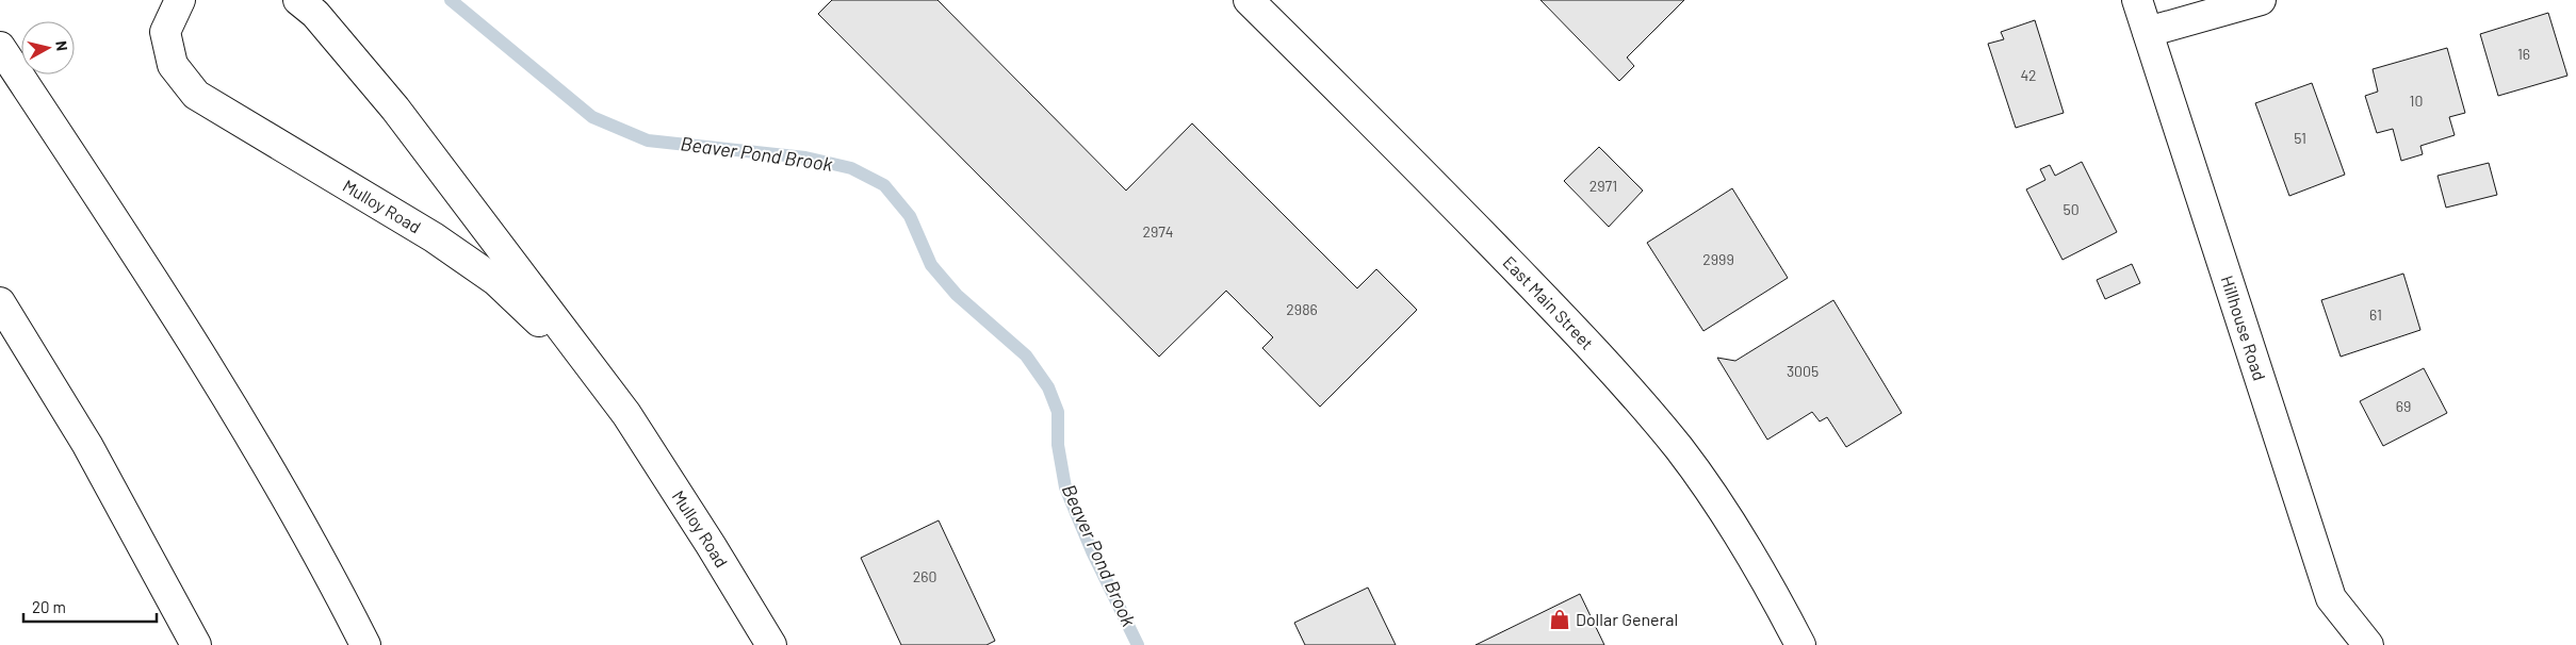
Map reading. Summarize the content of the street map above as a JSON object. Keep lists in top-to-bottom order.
{
  "streets": {
    "main road": ["Mulloy Road", "East Main Street", "Hillhouse Road"]
  },
  "water": ["Beaver Pond Brook"],
  "places": {
    "shop": ["Dollar General"]
  },
  "house_numbers": [
    "16",
    "42",
    "10",
    "51",
    "2971",
    "50",
    "2974",
    "2999",
    "2986",
    "61",
    "3005",
    "69",
    "260"
  ],
  "scale_bar": "20 m",
  "north": "right"
}
